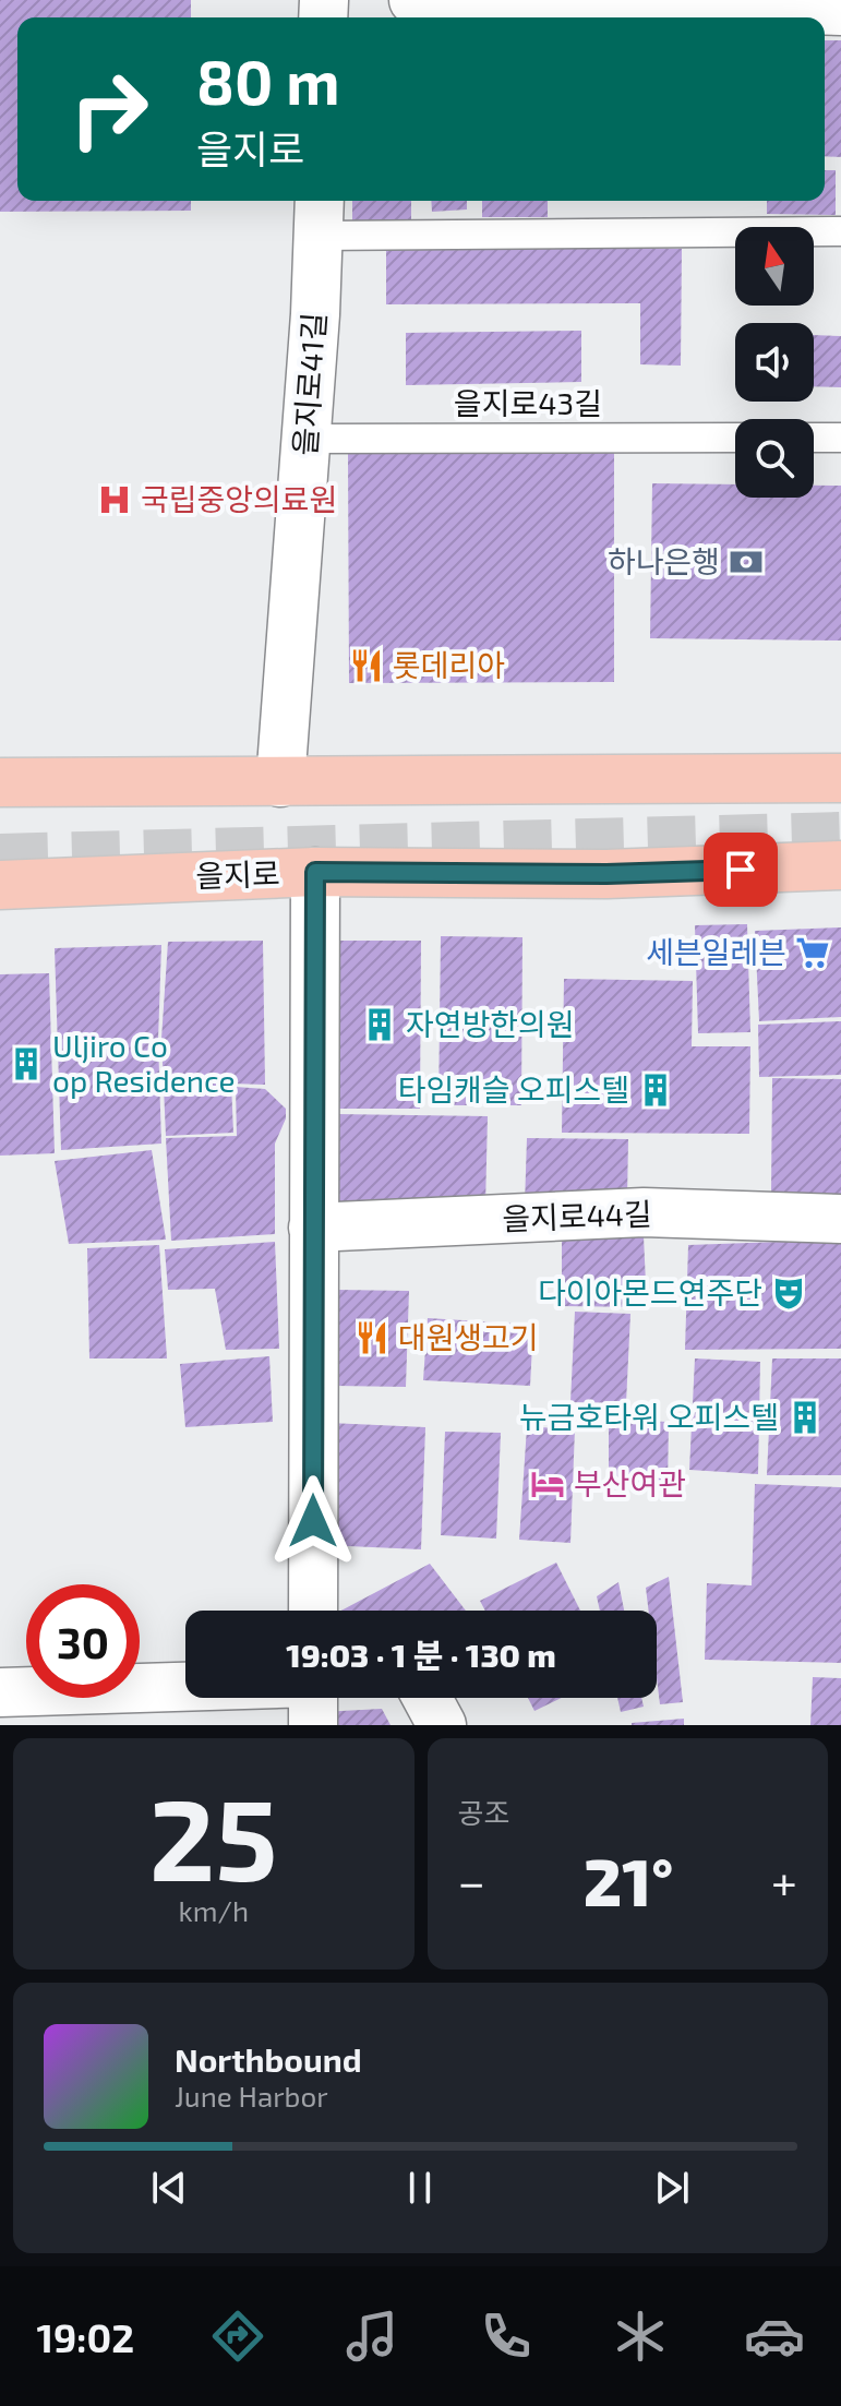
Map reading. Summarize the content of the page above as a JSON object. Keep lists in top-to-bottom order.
{
  "streets": {
    "main road": ["을지로"],
    "street": ["을지로41길", "을지로44길"],
    "lane": ["을지로43길"]
  },
  "crossings": [
    ["을지로41길", "을지로43길"]
  ],
  "places": {
    "hospital": ["국립중앙의료원"],
    "bank": ["하나은행"],
    "restaurant": ["롯데리아", "대원생고기"],
    "supermarket": ["세븐일레븐"],
    "building": [
      "자연방한의원",
      "Uljiro Co op Residence",
      "타임캐슬 오피스텔",
      "뉴금호타워 오피스텔"
    ],
    "theatre": ["다이아몬드연주단"],
    "hotel": ["부산여관"]
  },
  "north": "top",
  "page": {
    "turn": ["80 m", "을지로"],
    "limit": "30",
    "trip": "19:03 · 1 분 · 130 m",
    "tile": [
      ["25", "km/h"],
      "공조"
    ],
    "heat": ["−", "21°", "+"],
    "song": ["Northbound", "June Harbor"],
    "tabs": "19:02"
  }
}
